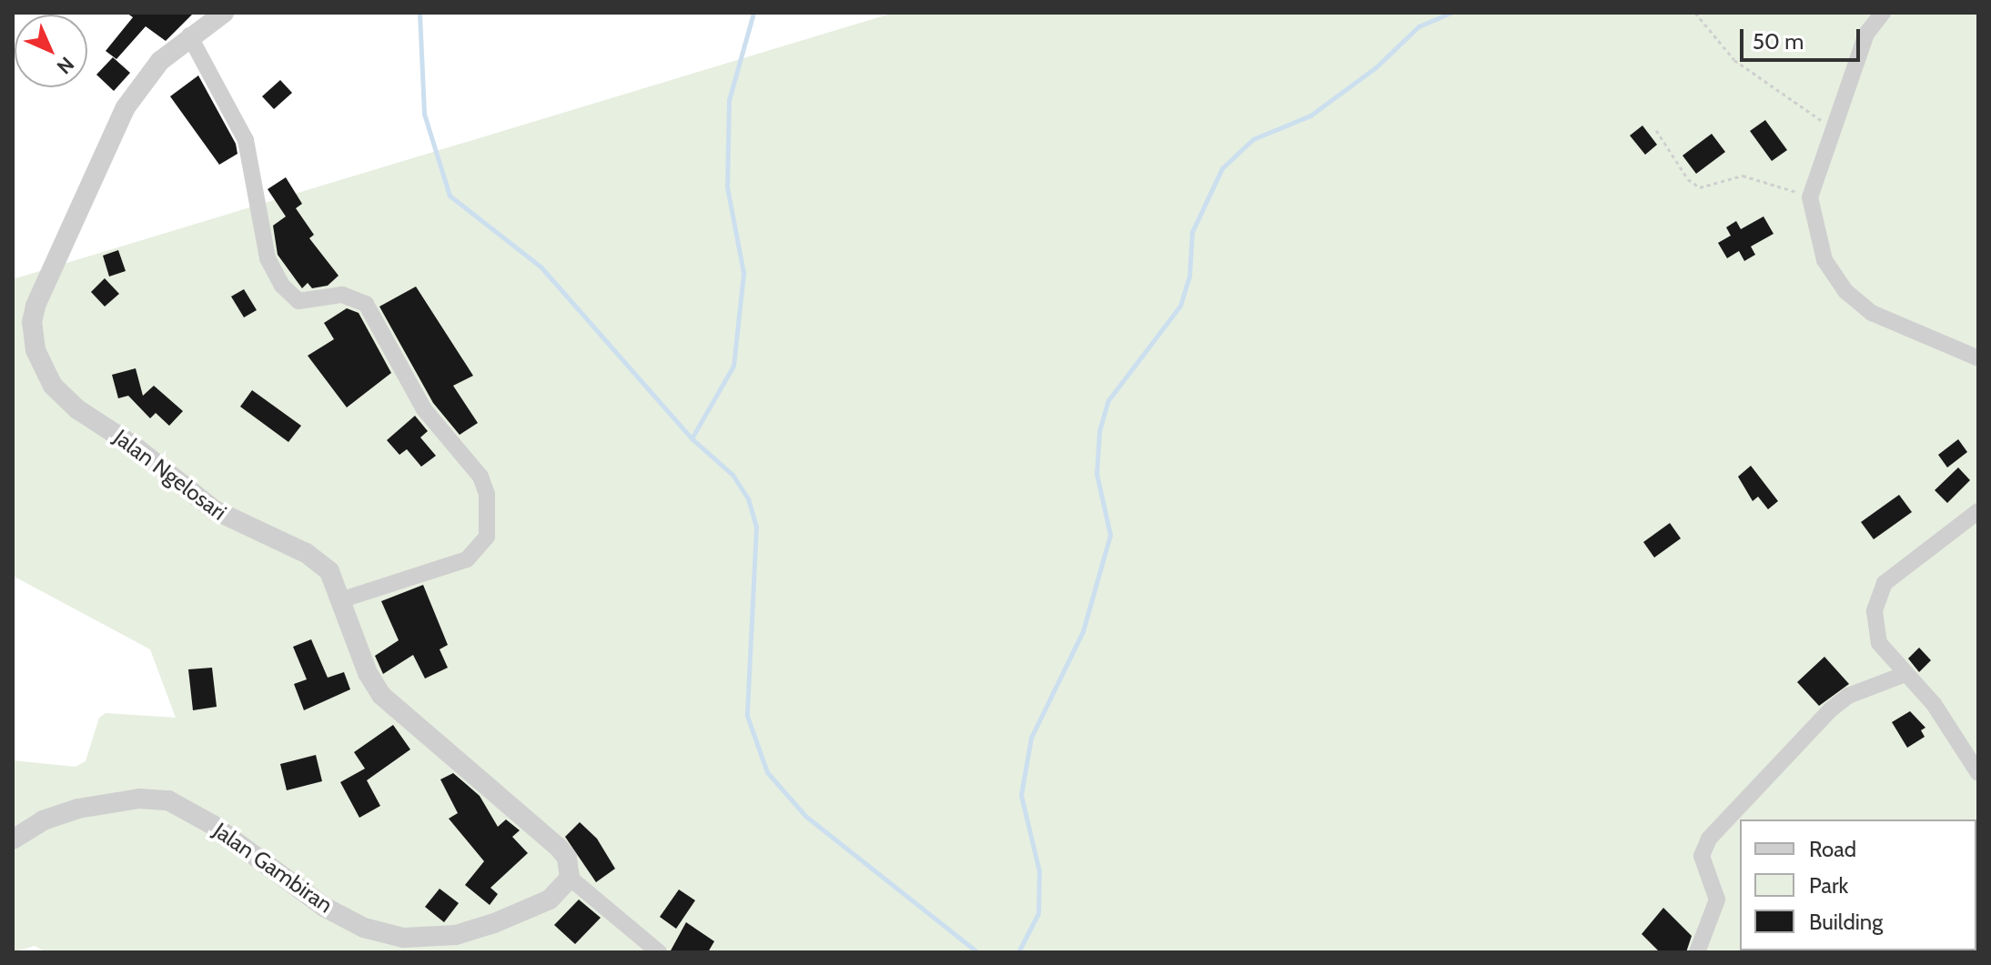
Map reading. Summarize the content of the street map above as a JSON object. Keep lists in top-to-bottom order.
{
  "streets": {
    "street": ["Jalan Ngelosari", "Jalan Gambiran"]
  },
  "crossings": [
    ["Jalan Ngelosari", "Jalan Gambiran"]
  ],
  "legend": ["Road", "Park", "Building"],
  "scale_bar": "50 m",
  "north": "bottom right"
}
